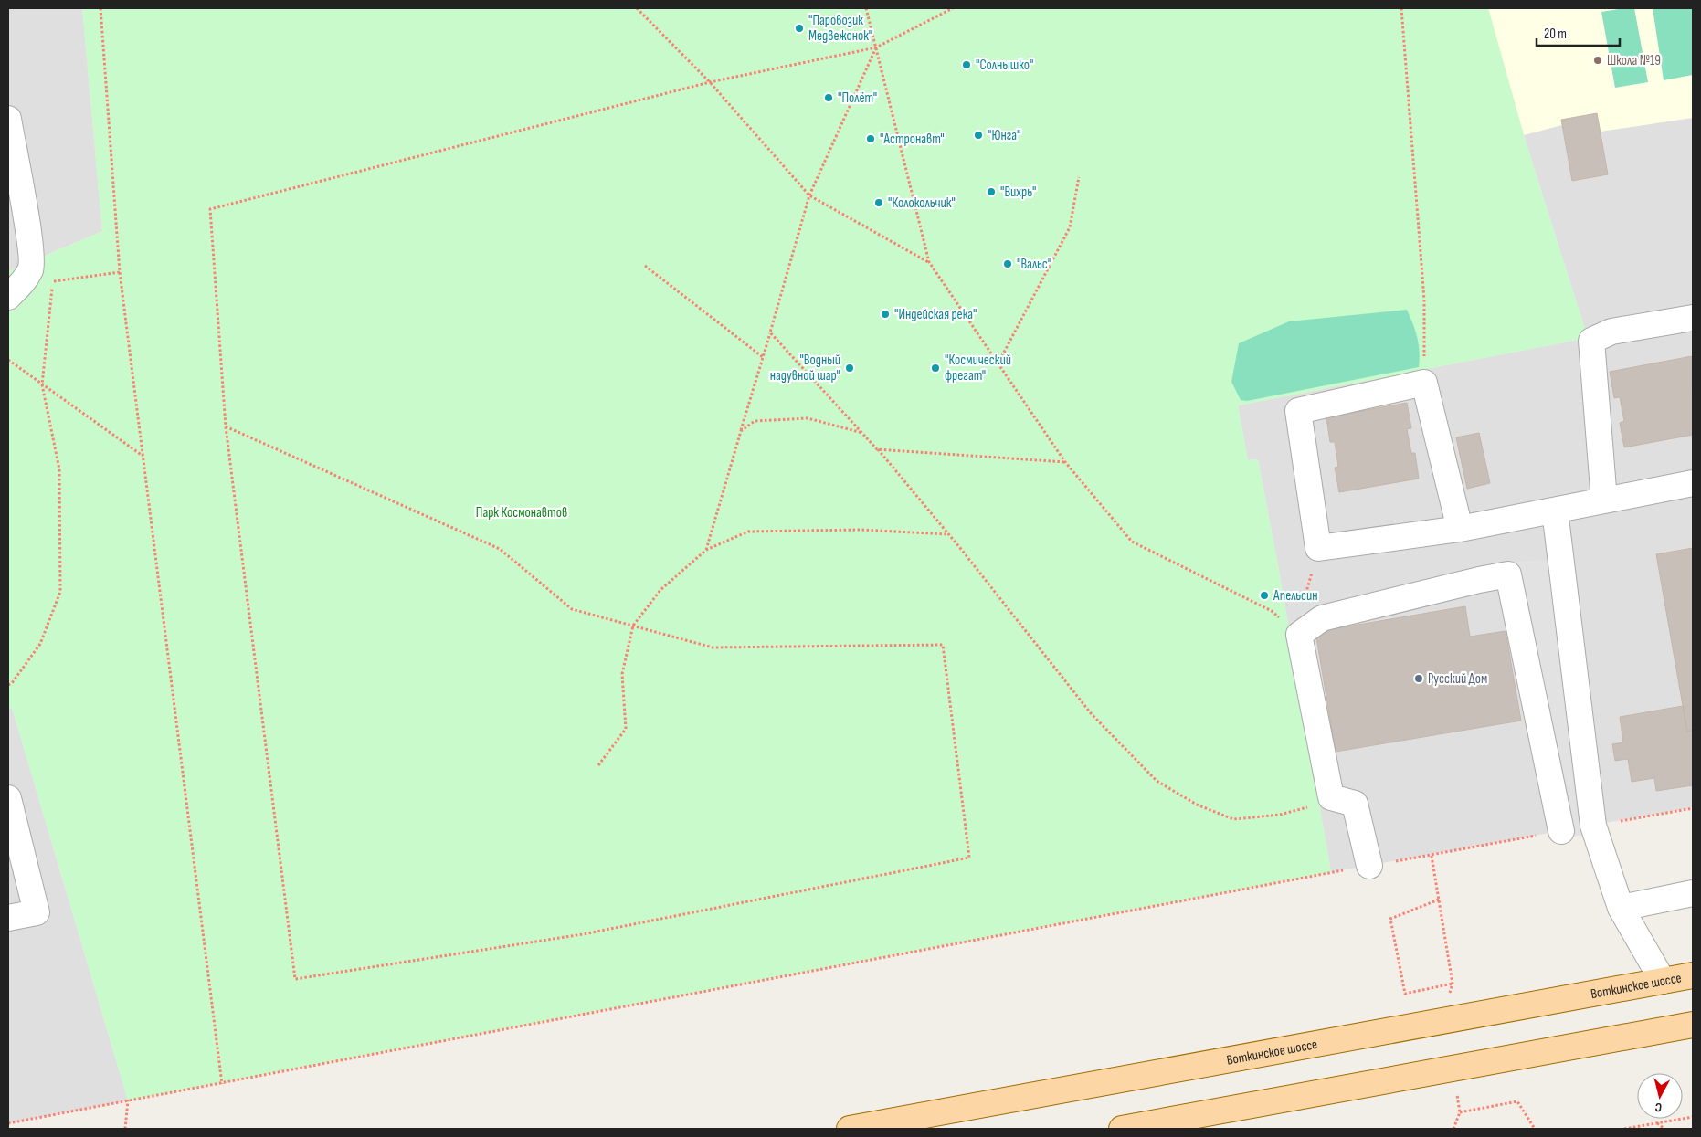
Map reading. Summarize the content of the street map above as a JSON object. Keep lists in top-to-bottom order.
{
  "streets": {
    "main road": ["Воткинское шоссе"]
  },
  "parks": ["Парк Космонавтов"],
  "places": [
    "\"Паровозик Медвежонок\"",
    "Школа №19",
    "\"Солнышко\"",
    "\"Полёт\"",
    "\"Юнга\"",
    "\"Астронавт\"",
    "\"Вихрь\"",
    "\"Колокольчик\"",
    "\"Вальс\"",
    "\"Индейская река\"",
    "\"Водный надувной шар\"",
    "\"Космический фрегат\"",
    "Апельсин",
    "Русский Дом"
  ],
  "scale_bar": "20 m",
  "north": "bottom"
}
